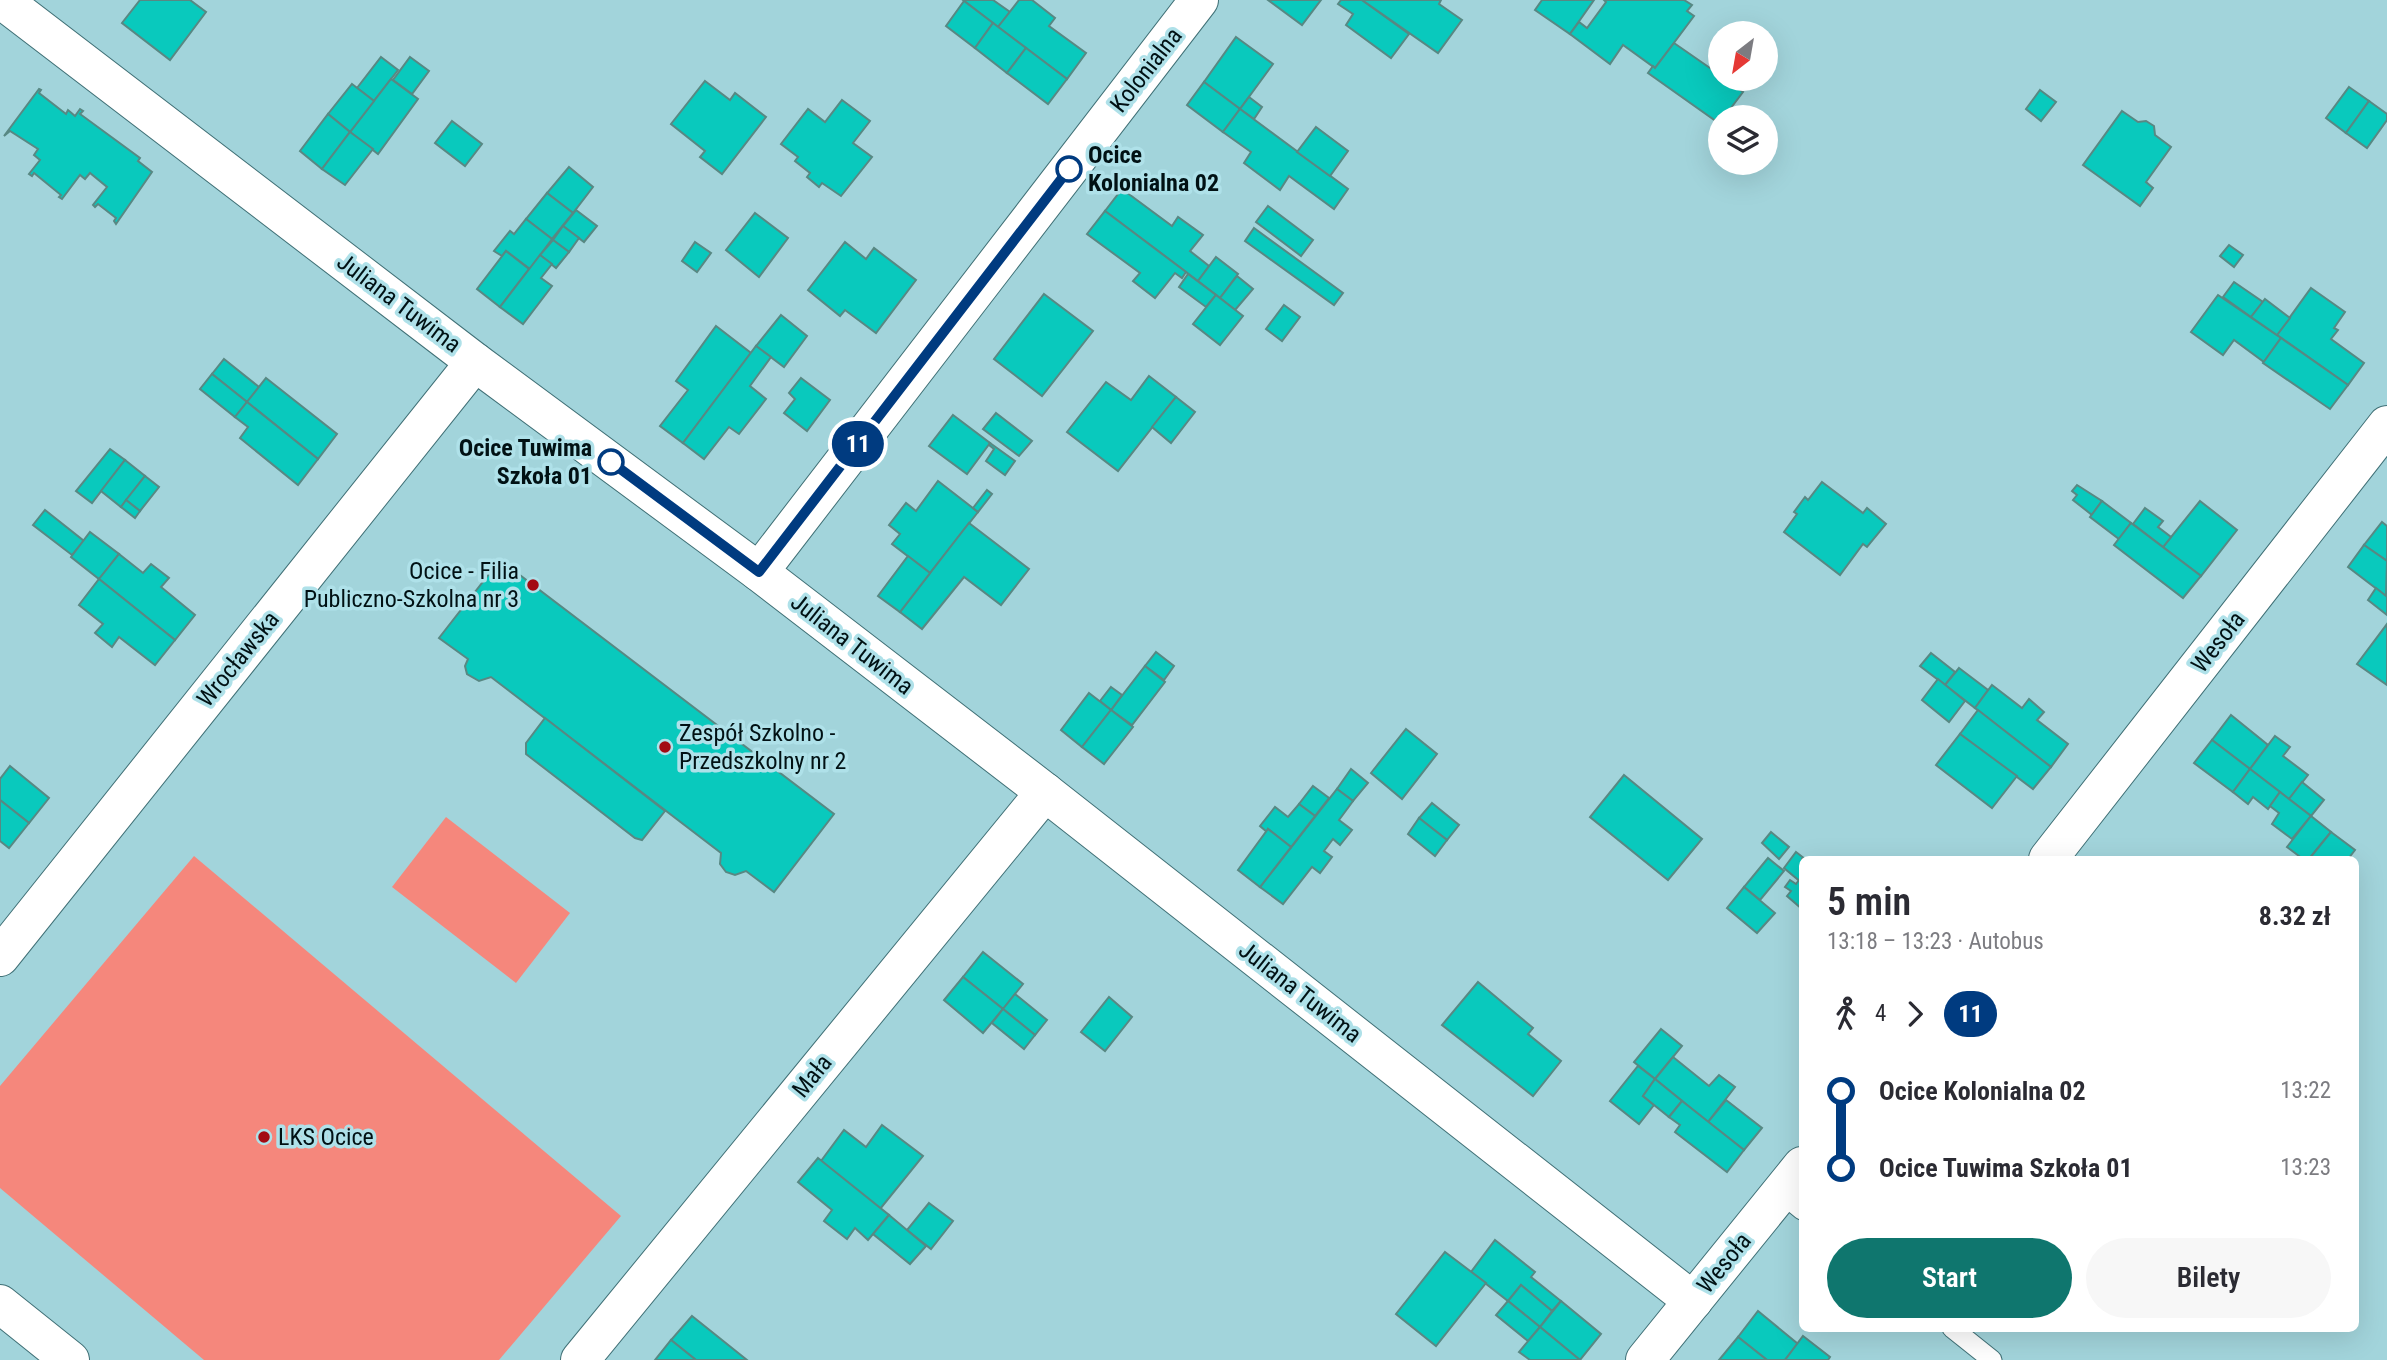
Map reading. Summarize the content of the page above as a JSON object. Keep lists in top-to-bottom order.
{
  "streets": {
    "street": [
      "Kolonialna",
      "Juliana Tuwima",
      "Wesoła",
      "Wrocławska",
      "Mała"
    ]
  },
  "crossings": [
    ["Kolonialna", "Juliana Tuwima"],
    ["Juliana Tuwima", "Wesoła"],
    ["Juliana Tuwima", "Wrocławska"],
    ["Juliana Tuwima", "Mała"]
  ],
  "places": [
    "Ocice Kolonialna 02",
    "Ocice Tuwima Szkoła 01",
    "Ocice - Filia Publiczno-Szkolna nr 3",
    "Zespół Szkolno - Przedszkolny nr 2",
    "LKS Ocice"
  ],
  "lines": ["bus line 11"],
  "north": "bottom left",
  "page": {
    "on_map": "11",
    "heading": ["5 min", "13:18 – 13:23 · Autobus", "8.32 zł"],
    "legs": ["4", "11"],
    "list": [
      {
        "name": "Ocice Kolonialna 02",
        "value": "13:22"
      },
      {
        "name": "Ocice Tuwima Szkoła 01",
        "value": "13:23"
      }
    ],
    "buttons": ["Start", "Bilety"]
  }
}
